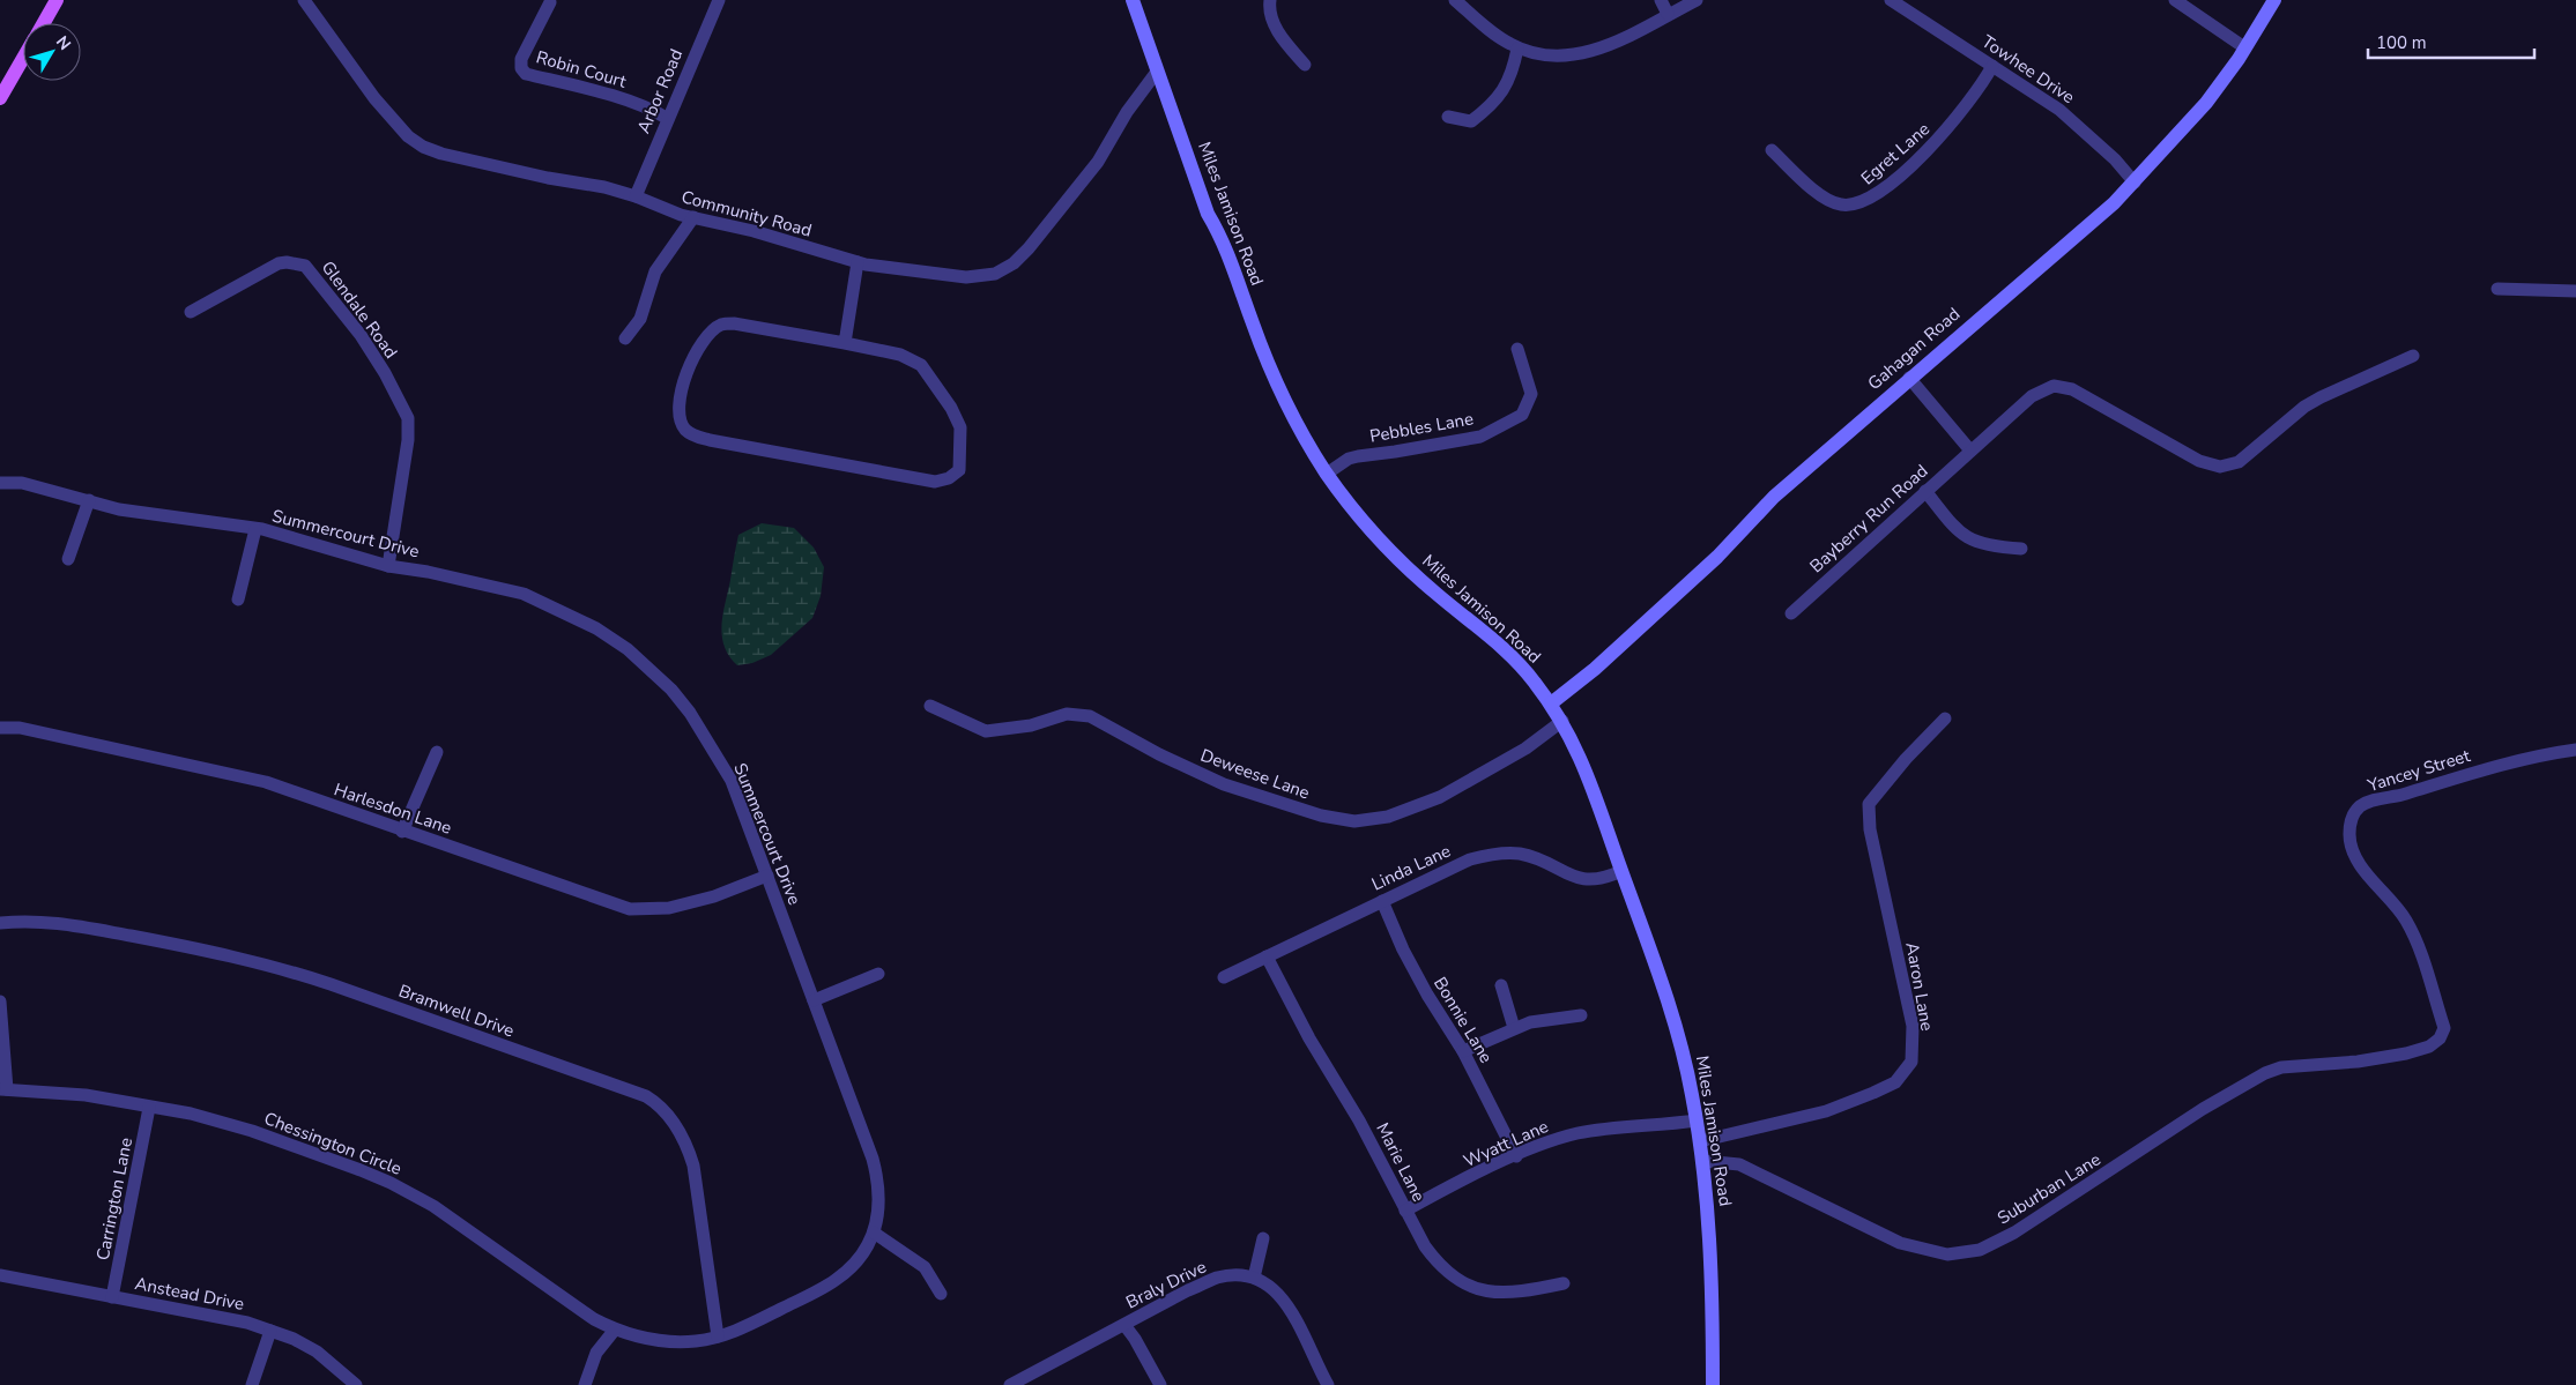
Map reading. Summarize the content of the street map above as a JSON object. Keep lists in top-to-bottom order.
{
  "streets": {
    "main road": ["Miles Jamison Road", "Gahagan Road"],
    "street": [
      "Robin Court",
      "Towhee Drive",
      "Arbor Road",
      "Egret Lane",
      "Community Road",
      "Glendale Road",
      "Pebbles Lane",
      "Bayberry Run Road",
      "Summercourt Drive",
      "Yancey Street",
      "Deweese Lane",
      "Harlesdon Lane",
      "Linda Lane",
      "Aaron Lane",
      "Bramwell Drive",
      "Bonnie Lane",
      "Chessington Circle",
      "Wyatt Lane",
      "Marie Lane",
      "Suburban Lane",
      "Carrington Lane",
      "Braly Drive",
      "Anstead Drive"
    ]
  },
  "crossings": [
    ["Robin Court", "Arbor Road"],
    ["Towhee Drive", "Egret Lane"],
    ["Towhee Drive", "Gahagan Road"],
    ["Arbor Road", "Community Road"],
    ["Community Road", "Miles Jamison Road"],
    ["Miles Jamison Road", "Gahagan Road"],
    ["Miles Jamison Road", "Pebbles Lane"],
    ["Miles Jamison Road", "Deweese Lane"],
    ["Miles Jamison Road", "Linda Lane"],
    ["Miles Jamison Road", "Aaron Lane"],
    ["Miles Jamison Road", "Wyatt Lane"],
    ["Miles Jamison Road", "Suburban Lane"],
    ["Glendale Road", "Summercourt Drive"],
    ["Summercourt Drive", "Harlesdon Lane"],
    ["Summercourt Drive", "Bramwell Drive"],
    ["Summercourt Drive", "Chessington Circle"],
    ["Yancey Street", "Suburban Lane"],
    ["Linda Lane", "Bonnie Lane"],
    ["Linda Lane", "Marie Lane"],
    ["Bramwell Drive", "Chessington Circle"],
    ["Bonnie Lane", "Wyatt Lane"],
    ["Chessington Circle", "Carrington Lane"],
    ["Wyatt Lane", "Marie Lane"],
    ["Carrington Lane", "Anstead Drive"]
  ],
  "scale_bar": "100 m",
  "north": "top right"
}
